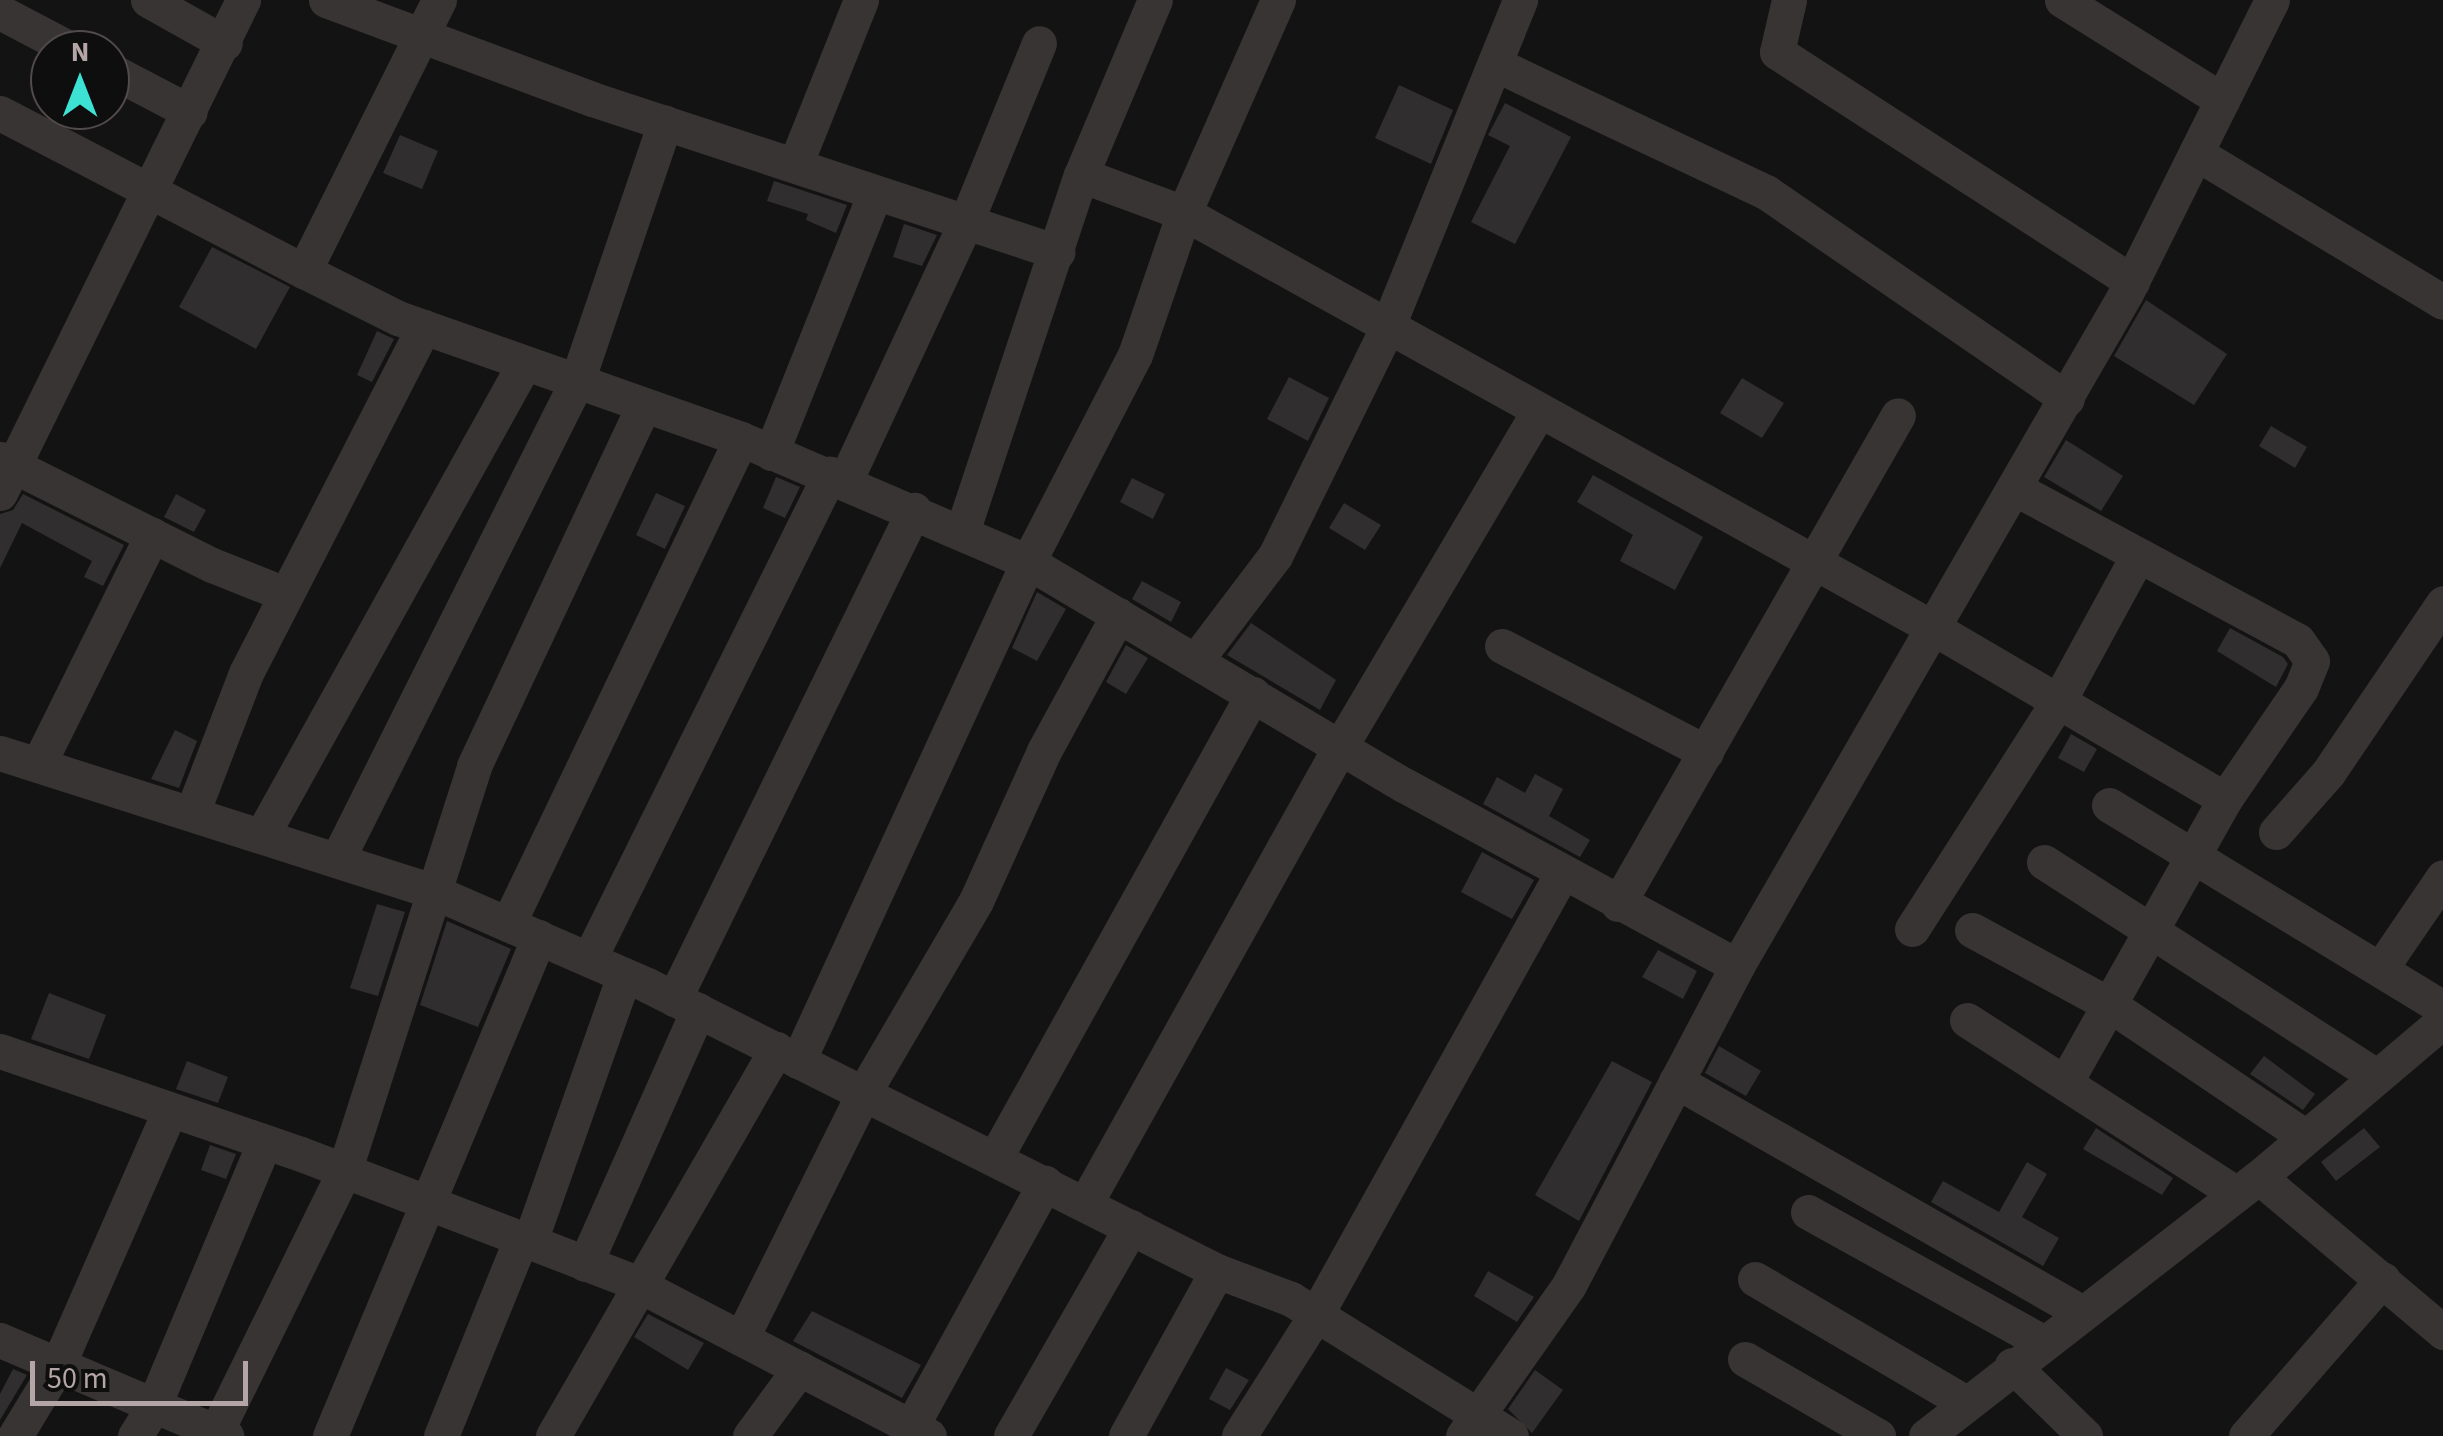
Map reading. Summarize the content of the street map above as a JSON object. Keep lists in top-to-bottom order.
{
  "scale_bar": "50 m",
  "north": "top"
}
